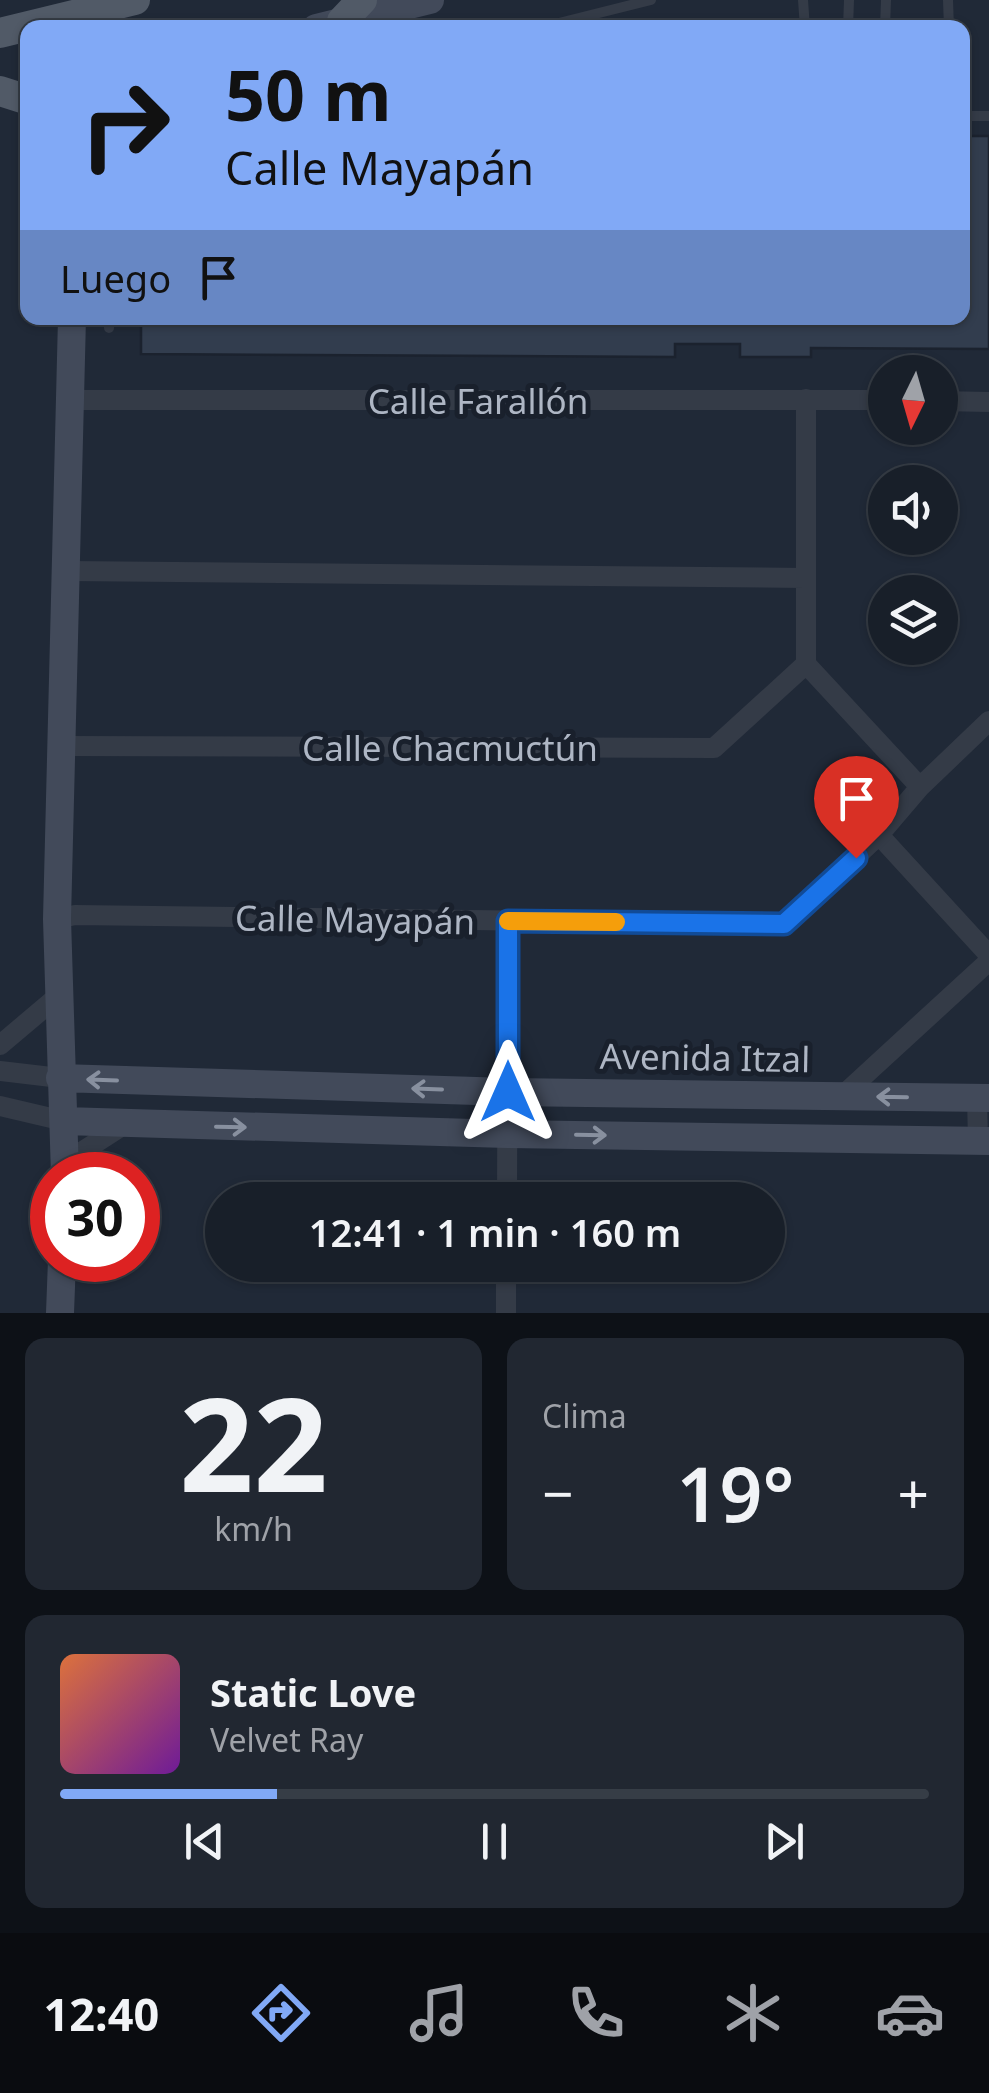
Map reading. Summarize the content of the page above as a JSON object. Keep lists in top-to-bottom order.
{
  "streets": {
    "street": [
      "Calle Farallón",
      "Calle Chacmuctún",
      "Calle Mayapán",
      "Avenida Itzal"
    ]
  },
  "north": "bottom",
  "page": {
    "turn": ["50 m", "Calle Mayapán"],
    "then": "Luego",
    "limit": "30",
    "trip": "12:41 · 1 min · 160 m",
    "tile": [
      ["22", "km/h"],
      "Clima"
    ],
    "heat": ["−", "19°", "+"],
    "song": ["Static Love", "Velvet Ray"],
    "tabs": "12:40"
  }
}
